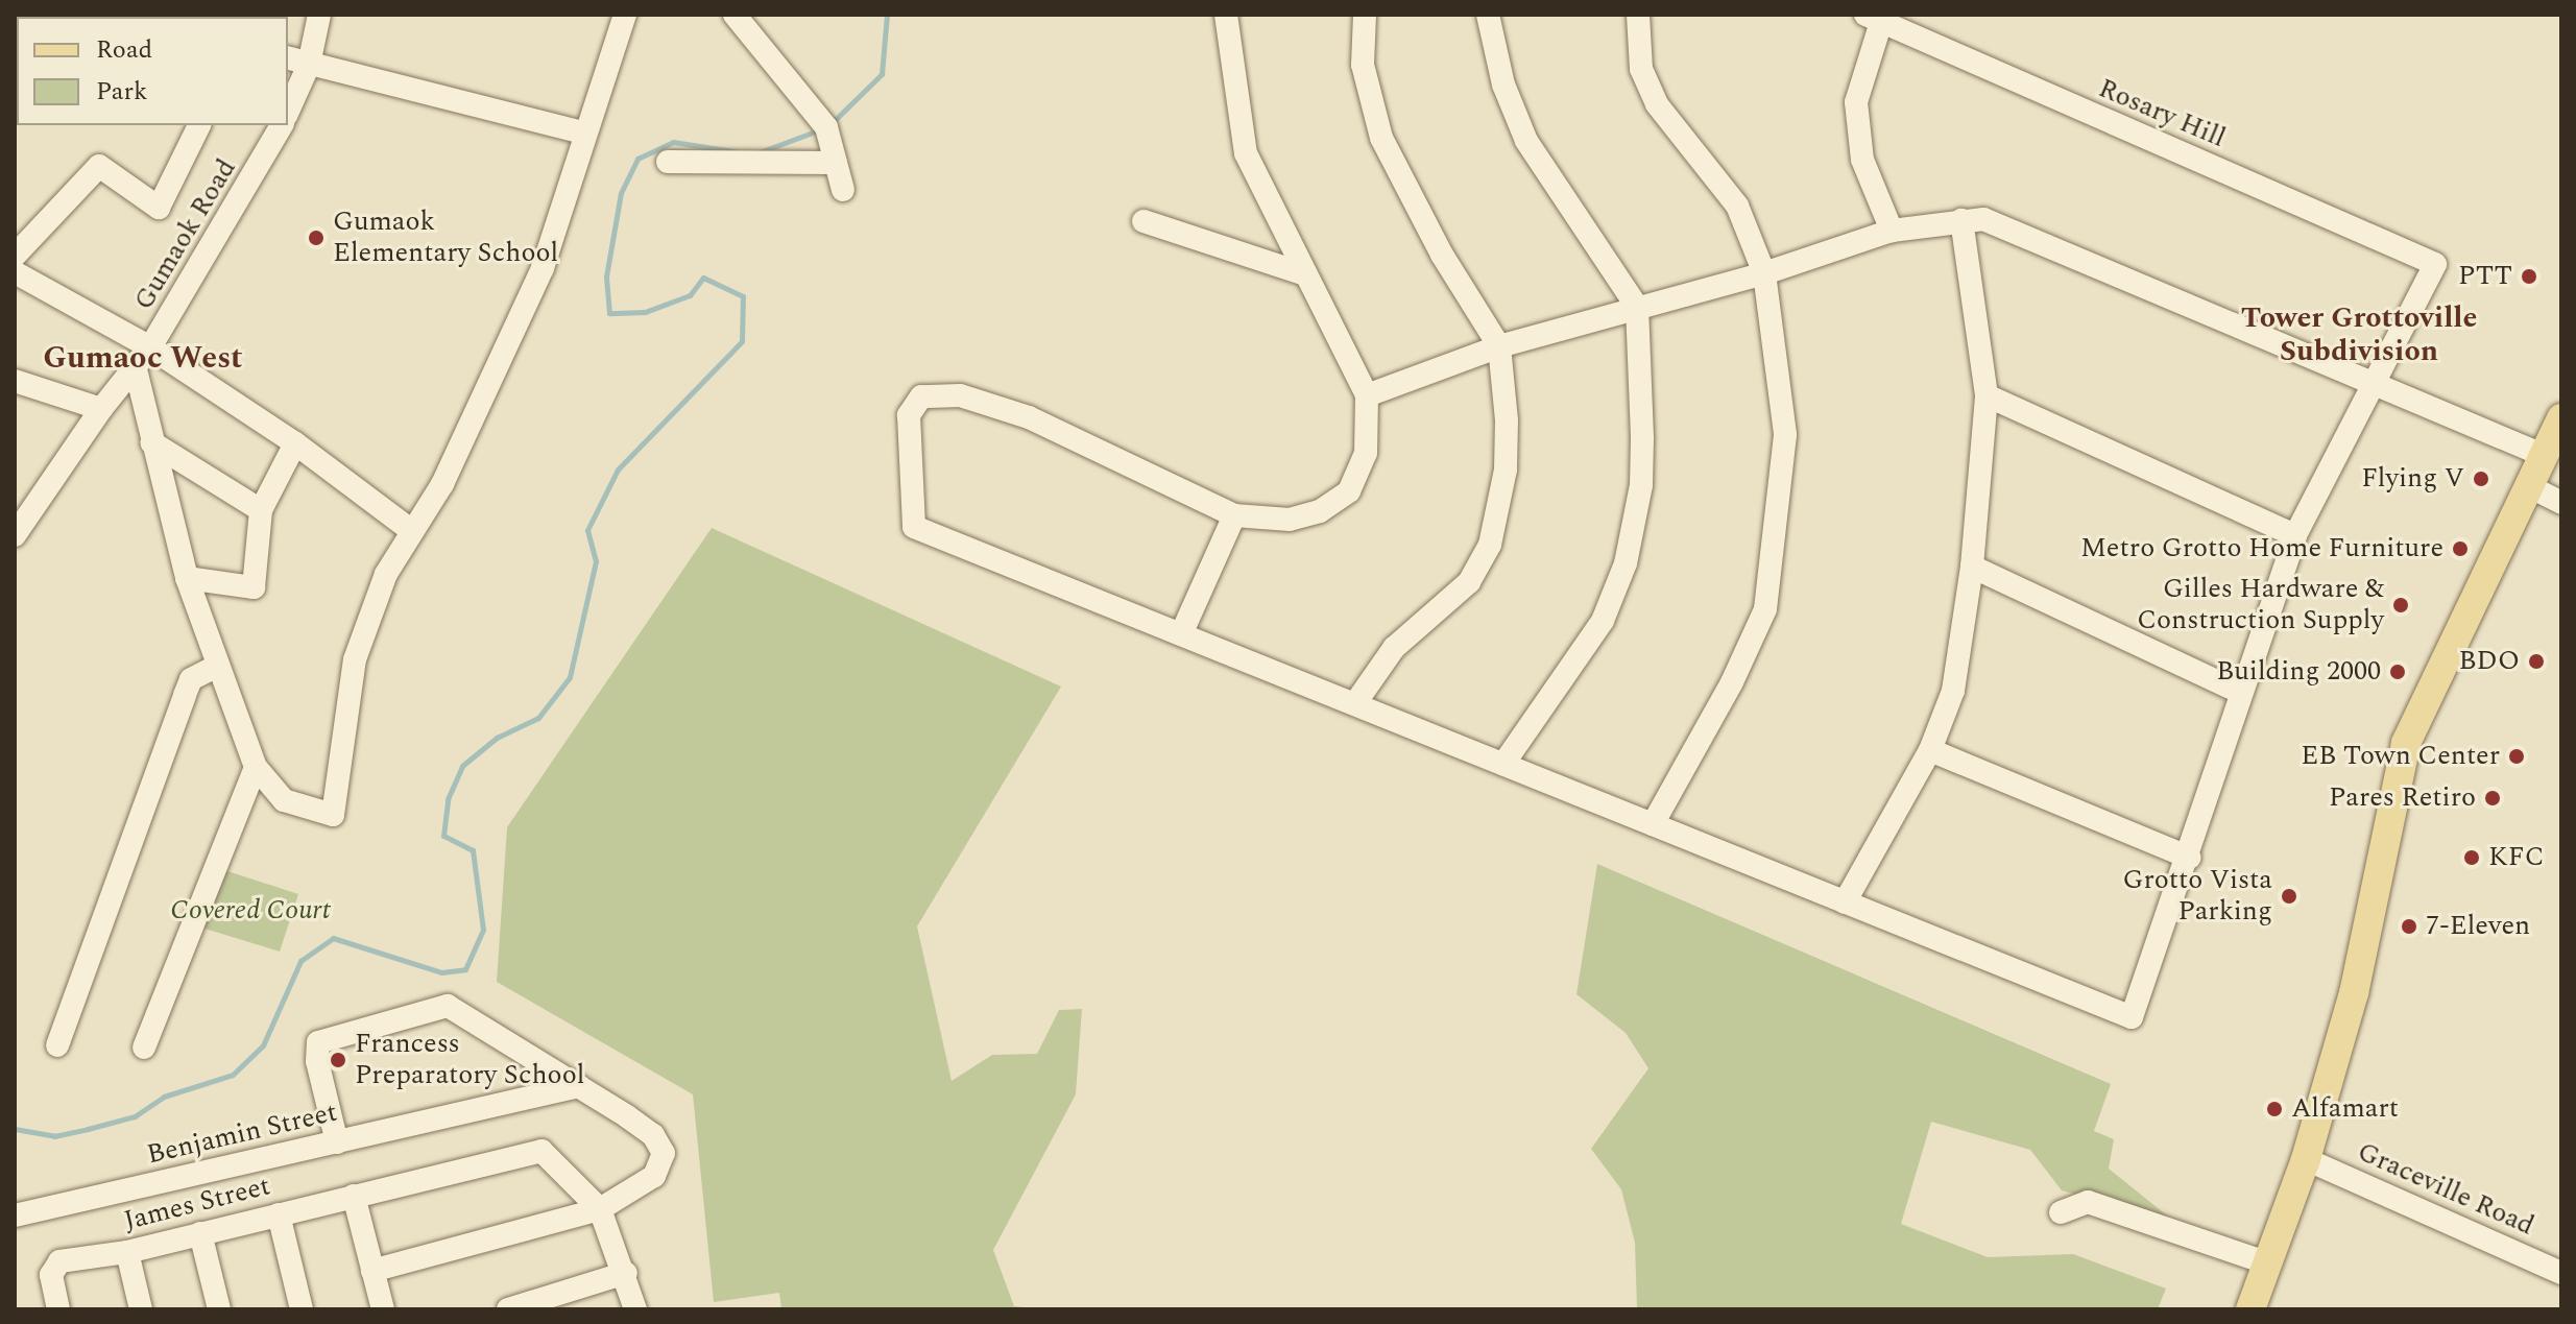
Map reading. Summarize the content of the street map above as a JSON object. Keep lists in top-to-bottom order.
{
  "streets": {
    "street": [
      "Rosary Hill",
      "Gumaok Road",
      "Benjamin Street",
      "Graceville Road",
      "James Street"
    ]
  },
  "districts": ["Tower Grottoville Subdivision", "Gumaoc West"],
  "parks": ["Covered Court"],
  "places": [
    "Gumaok Elementary School",
    "PTT",
    "Flying V",
    "Metro Grotto Home Furniture",
    "Gilles Hardware & Construction Supply",
    "BDO",
    "Building 2000",
    "EB Town Center",
    "Pares Retiro",
    "KFC",
    "Grotto Vista Parking",
    "7-Eleven",
    "Francess Preparatory School",
    "Alfamart"
  ],
  "legend": ["Road", "Park"]
}
